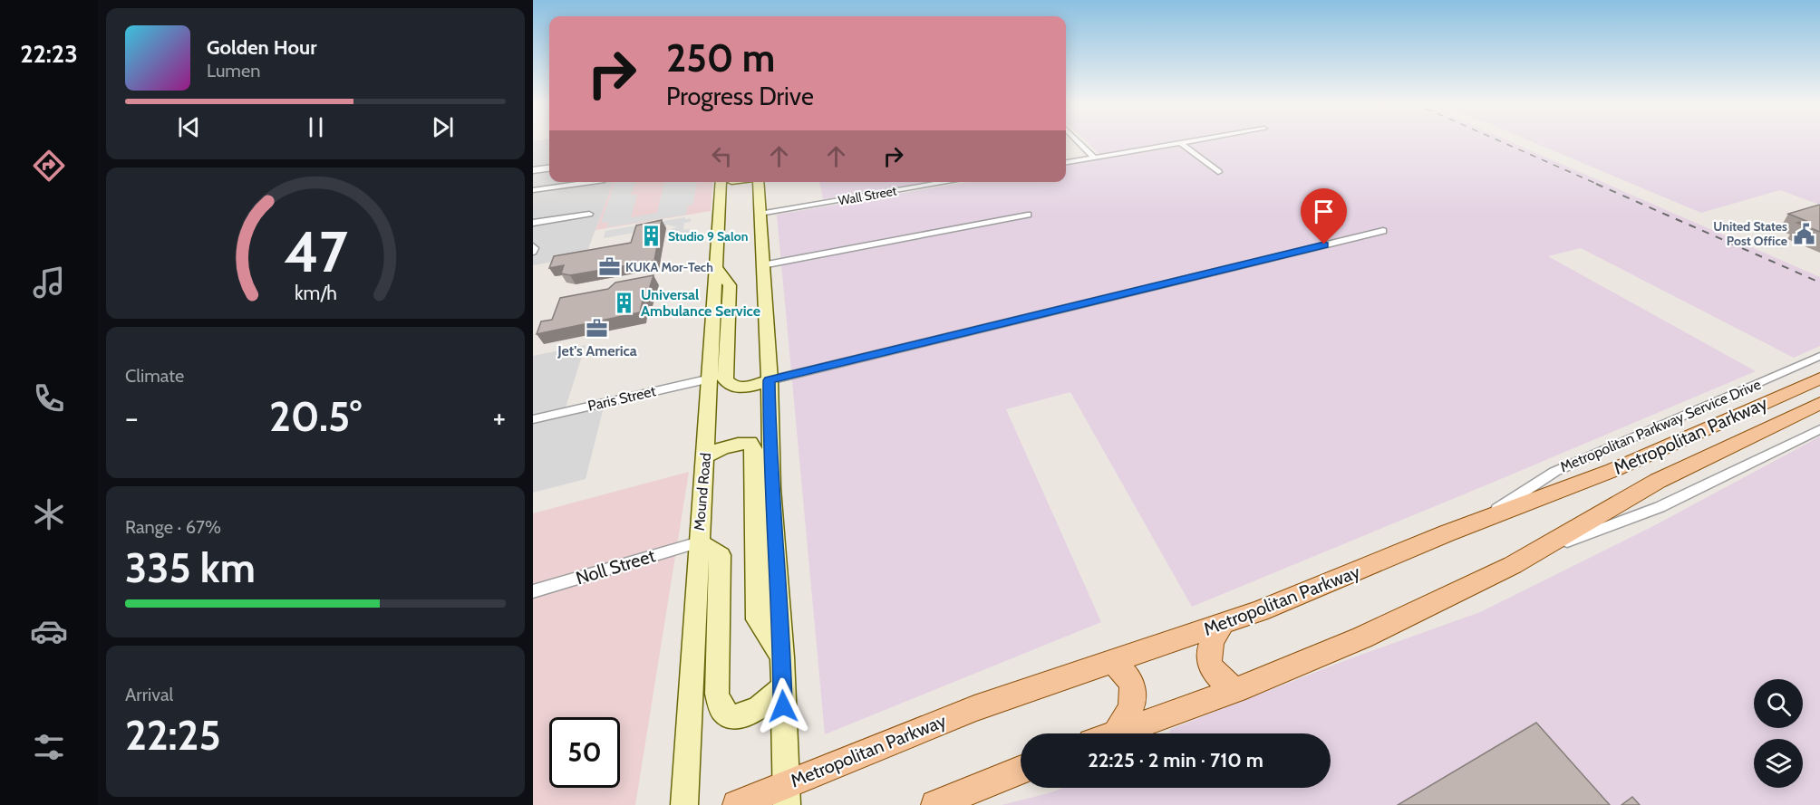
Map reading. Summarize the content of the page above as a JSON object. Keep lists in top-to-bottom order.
{
  "streets": {
    "main road": ["Metropolitan Parkway", "Mound Road"],
    "street": [
      "Wall Street",
      "Paris Street",
      "Metropolitan Parkway Service Drive",
      "Noll Street"
    ]
  },
  "crossings": [
    ["Paris Street", "Mound Road"],
    ["Metropolitan Parkway Service Drive", "Metropolitan Parkway"],
    ["Mound Road", "Noll Street"]
  ],
  "places": {
    "public building": ["United States Post Office"],
    "building": ["Studio 9 Salon", "Universal Ambulance Service"],
    "office": ["KUKA Mor-Tech", "Jet's America"]
  },
  "page": {
    "tabs": "22:23",
    "turn": ["250 m", "Progress Drive"],
    "song": ["Golden Hour", "Lumen"],
    "tile": [
      "Climate",
      ["Range · 67%", "335 km"],
      ["Arrival", "22:25"]
    ],
    "heat": ["−", "20.5°", "+"],
    "limit": "50",
    "trip": "22:25 · 2 min · 710 m",
    "gauge": ["47", "km/h"]
  }
}
